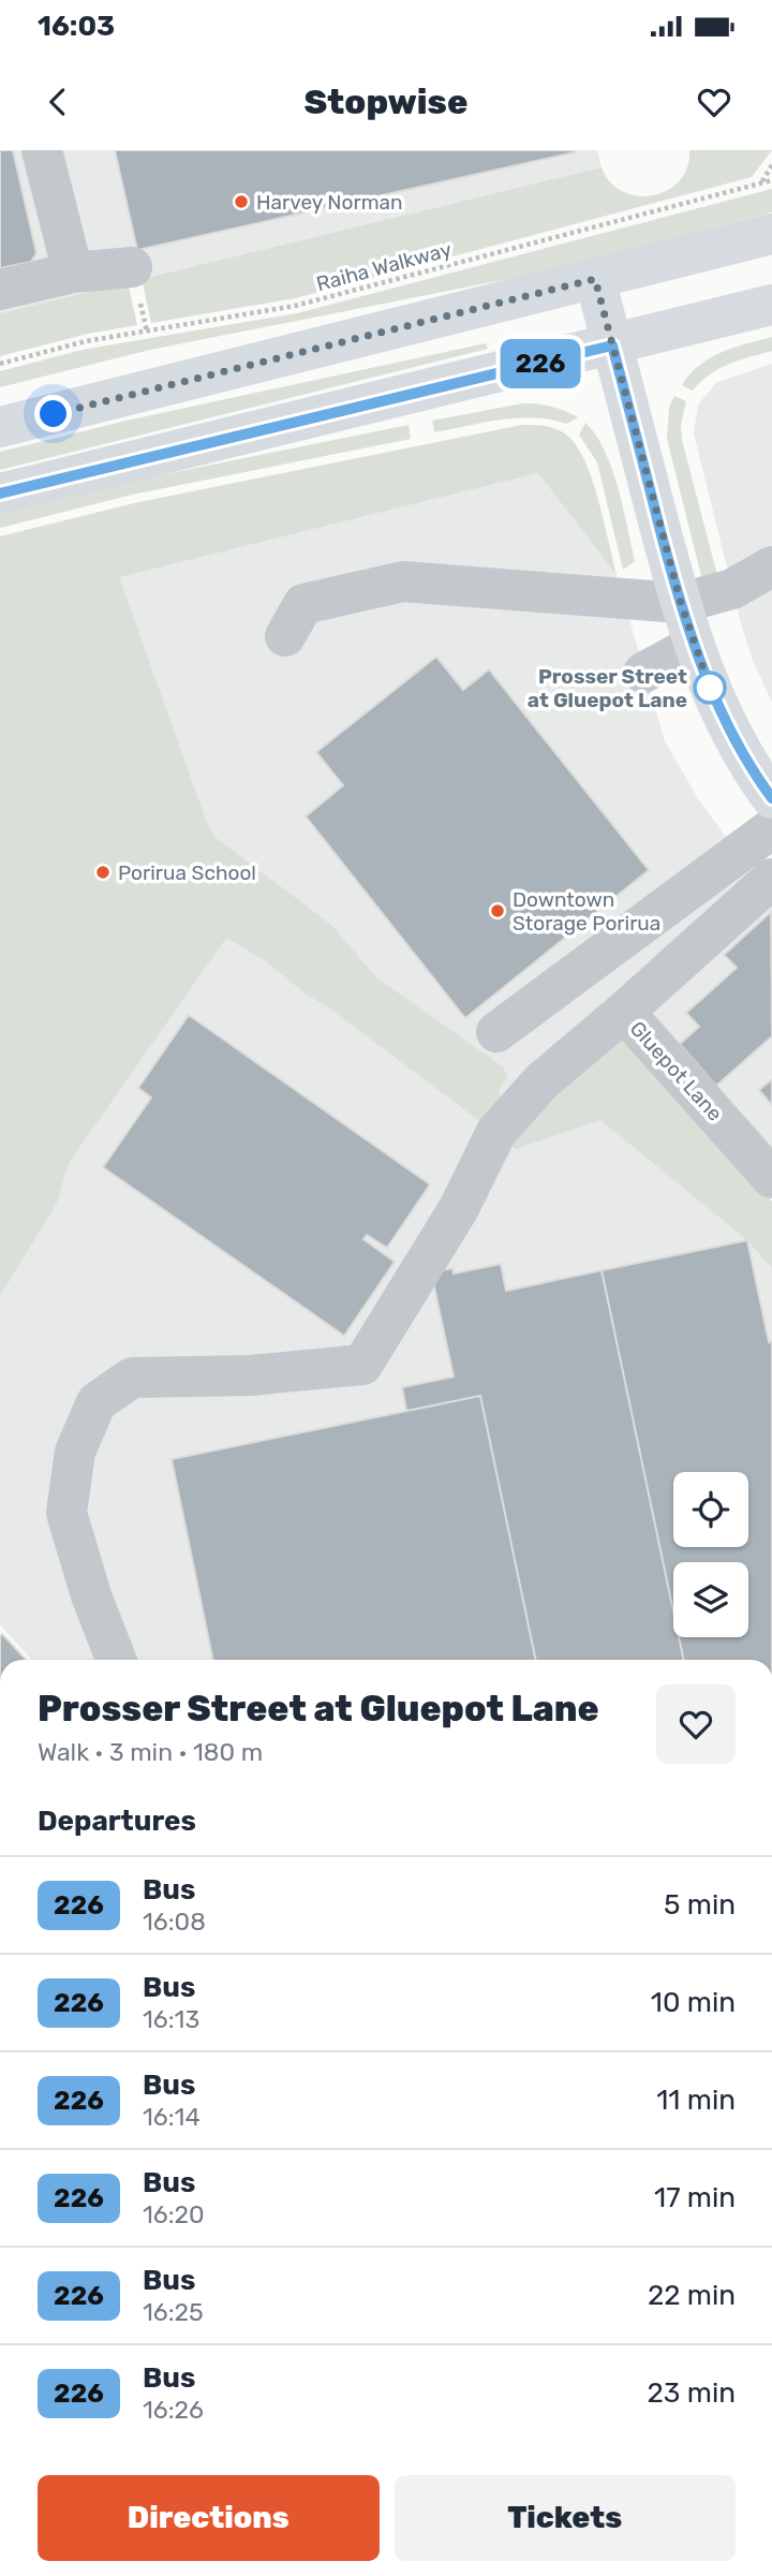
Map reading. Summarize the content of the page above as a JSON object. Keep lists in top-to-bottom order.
{
  "streets": {
    "street": ["Gluepot Lane"],
    "path": ["Raiha Walkway"]
  },
  "places": [
    "Harvey Norman",
    "Prosser Street at Gluepot Lane",
    "Porirua School",
    "Downtown Storage Porirua"
  ],
  "lines": ["bus line 226"],
  "page": {
    "status": "16:03",
    "header": "Stopwise",
    "on_map": "226",
    "heading": [
      ["Prosser Street at Gluepot Lane", "Walk · 3 min · 180 m"],
      "Departures"
    ],
    "list": [
      {
        "mark": "226",
        "name": "Bus",
        "note": "16:08",
        "value": "5 min"
      },
      {
        "mark": "226",
        "name": "Bus",
        "note": "16:13",
        "value": "10 min"
      },
      {
        "mark": "226",
        "name": "Bus",
        "note": "16:14",
        "value": "11 min"
      },
      {
        "mark": "226",
        "name": "Bus",
        "note": "16:20",
        "value": "17 min"
      },
      {
        "mark": "226",
        "name": "Bus",
        "note": "16:25",
        "value": "22 min"
      },
      {
        "mark": "226",
        "name": "Bus",
        "note": "16:26",
        "value": "23 min"
      }
    ],
    "buttons": ["Directions", "Tickets"]
  }
}
